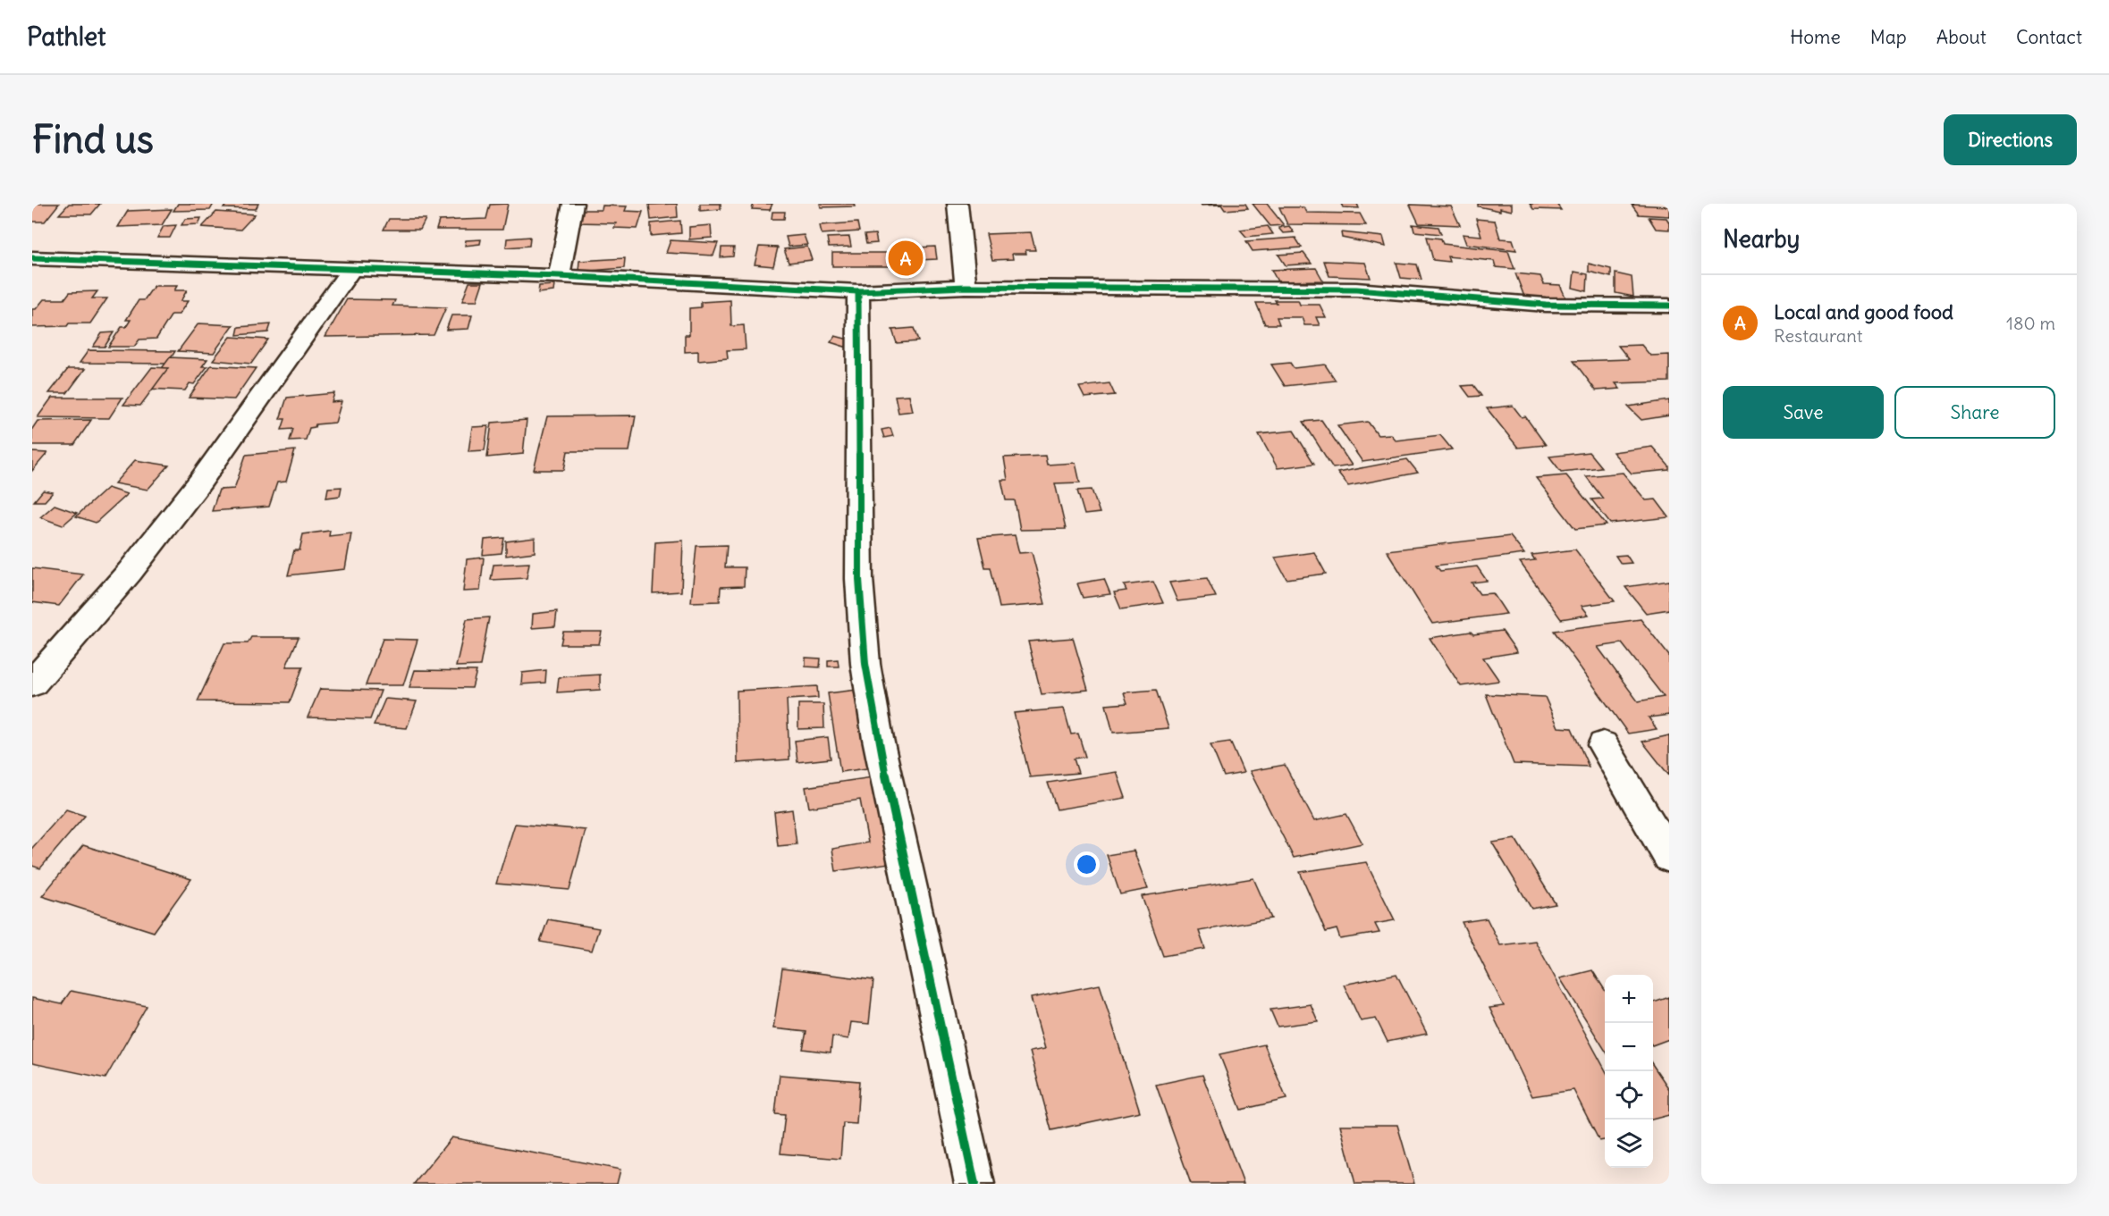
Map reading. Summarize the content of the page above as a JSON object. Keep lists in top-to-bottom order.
{
  "page": {
    "header": "Pathlet",
    "nav": [
      "Home",
      "Map",
      "About",
      "Contact"
    ],
    "buttons": [
      "Directions",
      ["Save", "Share"]
    ],
    "title": "Find us",
    "heading": "Nearby",
    "pins": "A",
    "list": [
      {
        "mark": "A",
        "name": "Local and good food",
        "note": "Restaurant",
        "value": "180 m"
      }
    ],
    "map_buttons": ["+", "−"]
  }
}
